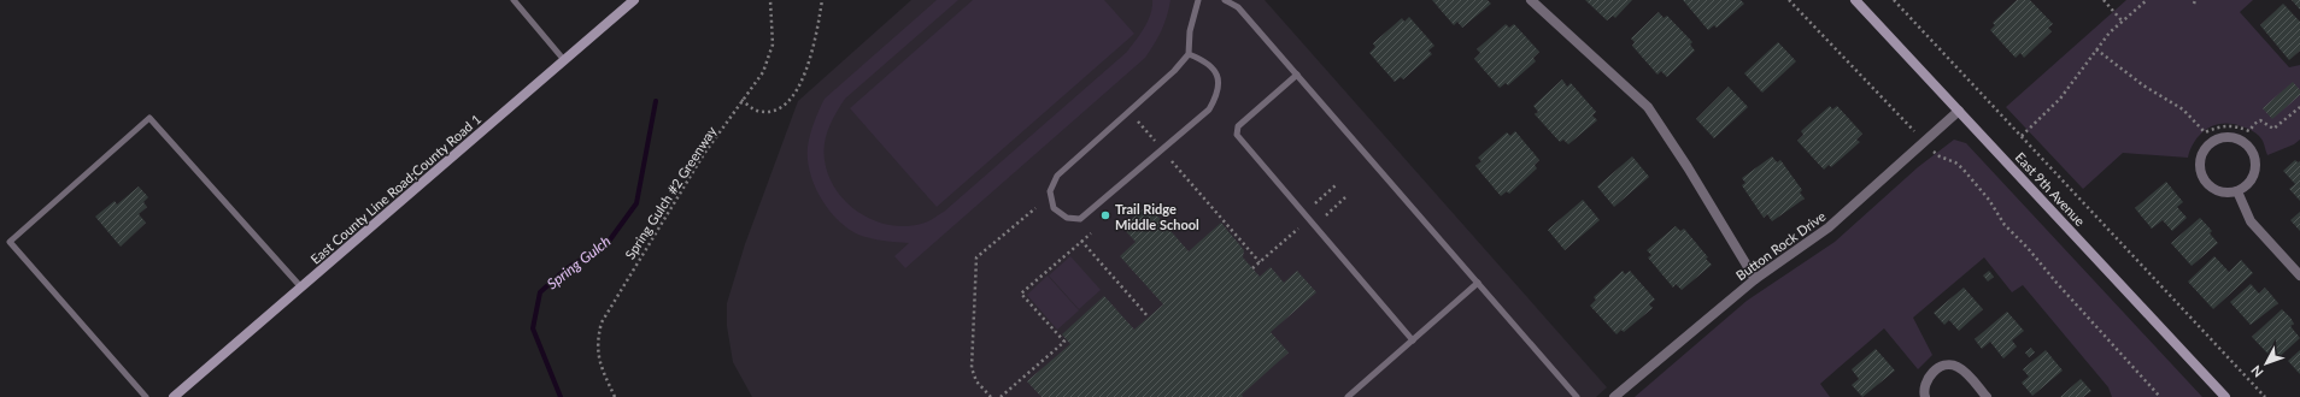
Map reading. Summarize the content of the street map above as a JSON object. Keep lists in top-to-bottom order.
{
  "streets": {
    "main road": ["East County Line Road;County Road 1", "East 9th Avenue"],
    "street": ["Button Rock Drive"],
    "path": ["Spring Gulch #2 Greenway"]
  },
  "crossings": [
    ["East 9th Avenue", "Button Rock Drive"]
  ],
  "water": ["Spring Gulch"],
  "places": ["Trail Ridge Middle School"],
  "north": "bottom left"
}
